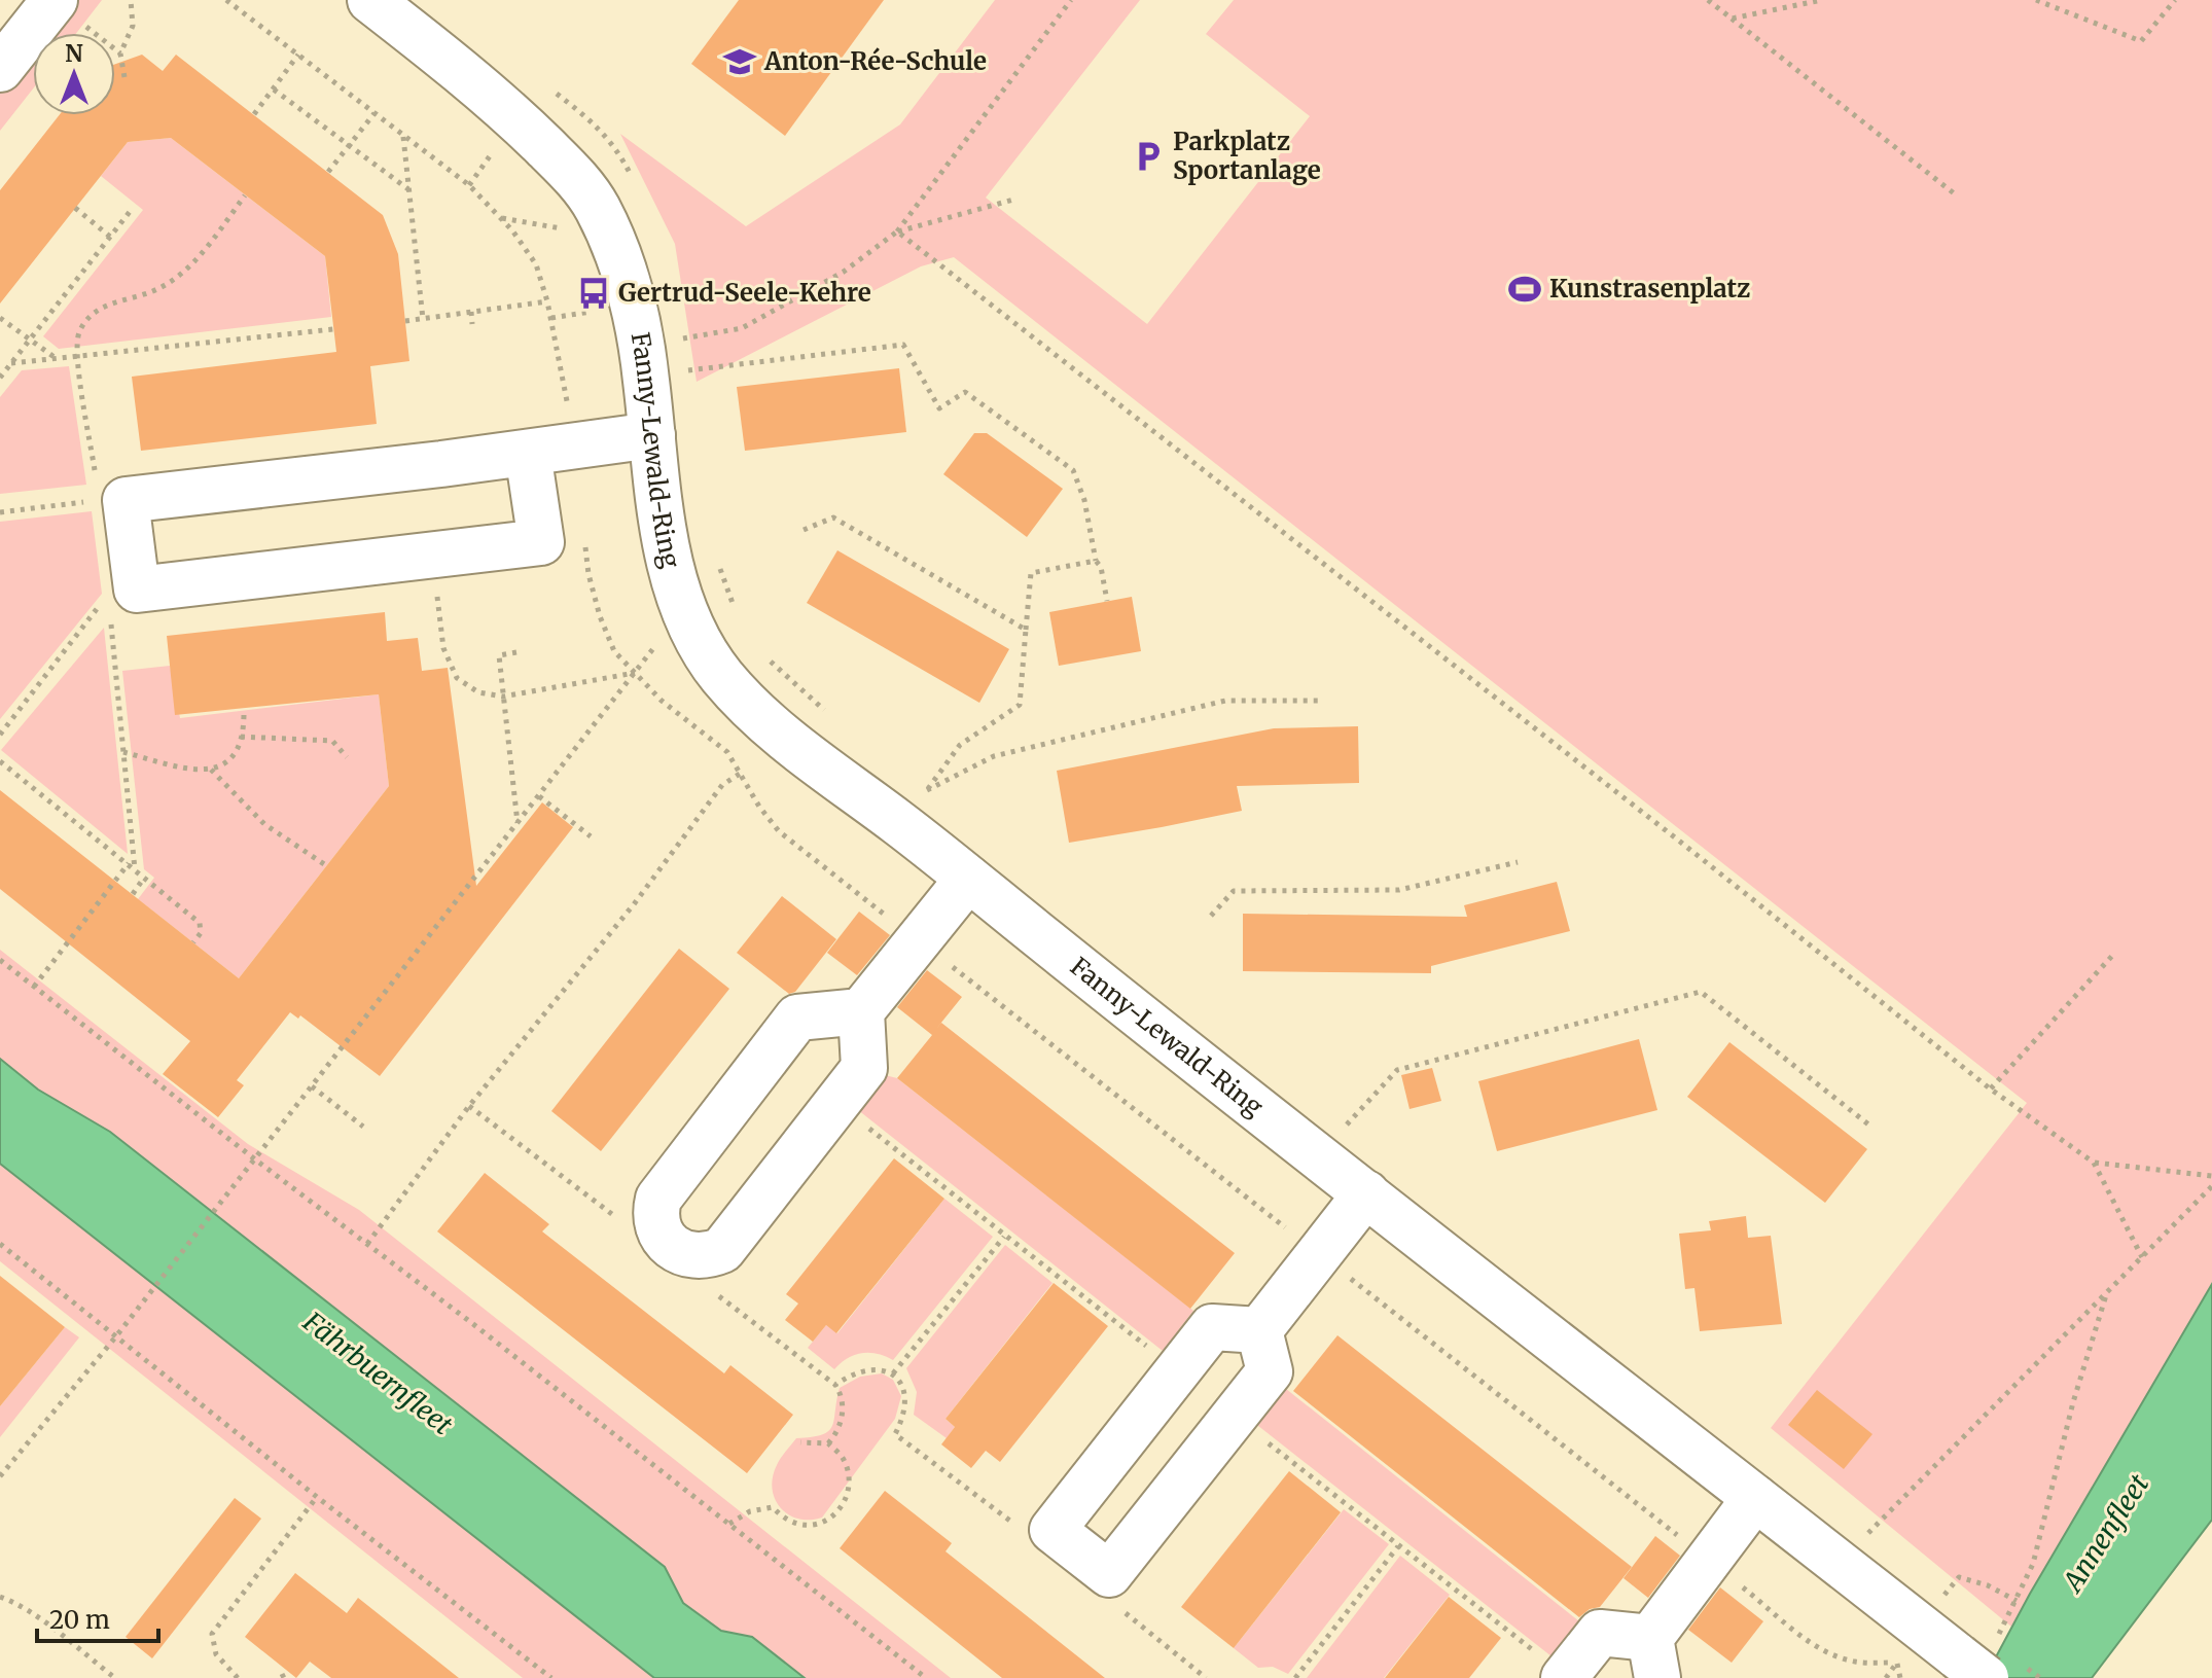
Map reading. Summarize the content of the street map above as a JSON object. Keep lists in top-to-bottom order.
{
  "streets": {
    "street": ["Fanny-Lewald-Ring"]
  },
  "water": ["Fährbuernfleet", "Annenfleet"],
  "places": {
    "school or university": ["Anton-Rée-Schule"],
    "parking": ["Parkplatz Sportanlage"],
    "sports": ["Kunstrasenplatz"],
    "bus stop": ["Gertrud-Seele-Kehre"]
  },
  "scale_bar": "20 m",
  "north": "top"
}
